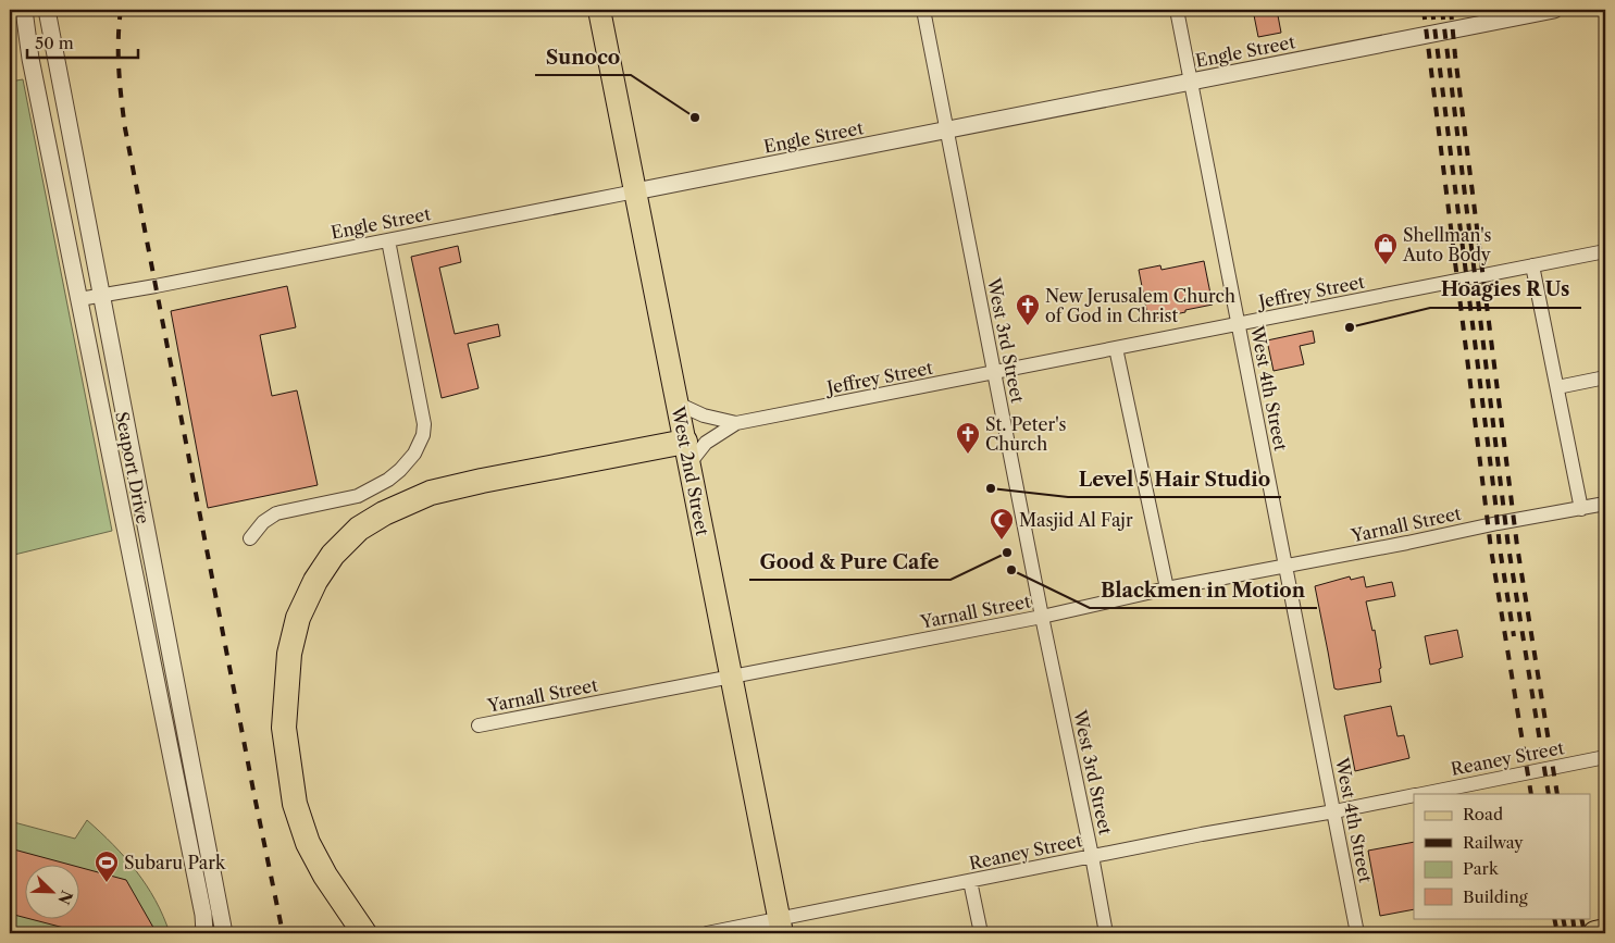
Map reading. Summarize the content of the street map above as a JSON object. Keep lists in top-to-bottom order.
{
  "streets": {
    "main road": ["West 2nd Street"],
    "street": [
      "Engle Street",
      "Jeffrey Street",
      "West 3rd Street",
      "West 4th Street",
      "Seaport Drive",
      "Yarnall Street",
      "Reaney Street"
    ]
  },
  "crossings": [
    ["Engle Street", "West 3rd Street"],
    ["Engle Street", "West 4th Street"],
    ["Engle Street", "Seaport Drive"],
    ["Engle Street", "West 2nd Street"],
    ["Jeffrey Street", "West 3rd Street"],
    ["Jeffrey Street", "West 4th Street"],
    ["West 3rd Street", "Yarnall Street"],
    ["West 3rd Street", "Reaney Street"],
    ["West 4th Street", "Yarnall Street"],
    ["West 4th Street", "Reaney Street"],
    ["West 2nd Street", "Yarnall Street"],
    ["West 2nd Street", "Reaney Street"]
  ],
  "places": {
    "other": [
      "Sunoco",
      "Hoagies R Us",
      "Level 5 Hair Studio",
      "Good & Pure Cafe",
      "Blackmen in Motion"
    ],
    "shop": ["Shellman's Auto Body"],
    "church": ["New Jerusalem Church of God in Christ", "St. Peter's Church"],
    "mosque": ["Masjid Al Fajr"],
    "sports": ["Subaru Park"]
  },
  "legend": [
    "Road",
    "Railway",
    "Park",
    "Building"
  ],
  "scale_bar": "50 m",
  "north": "bottom right"
}
